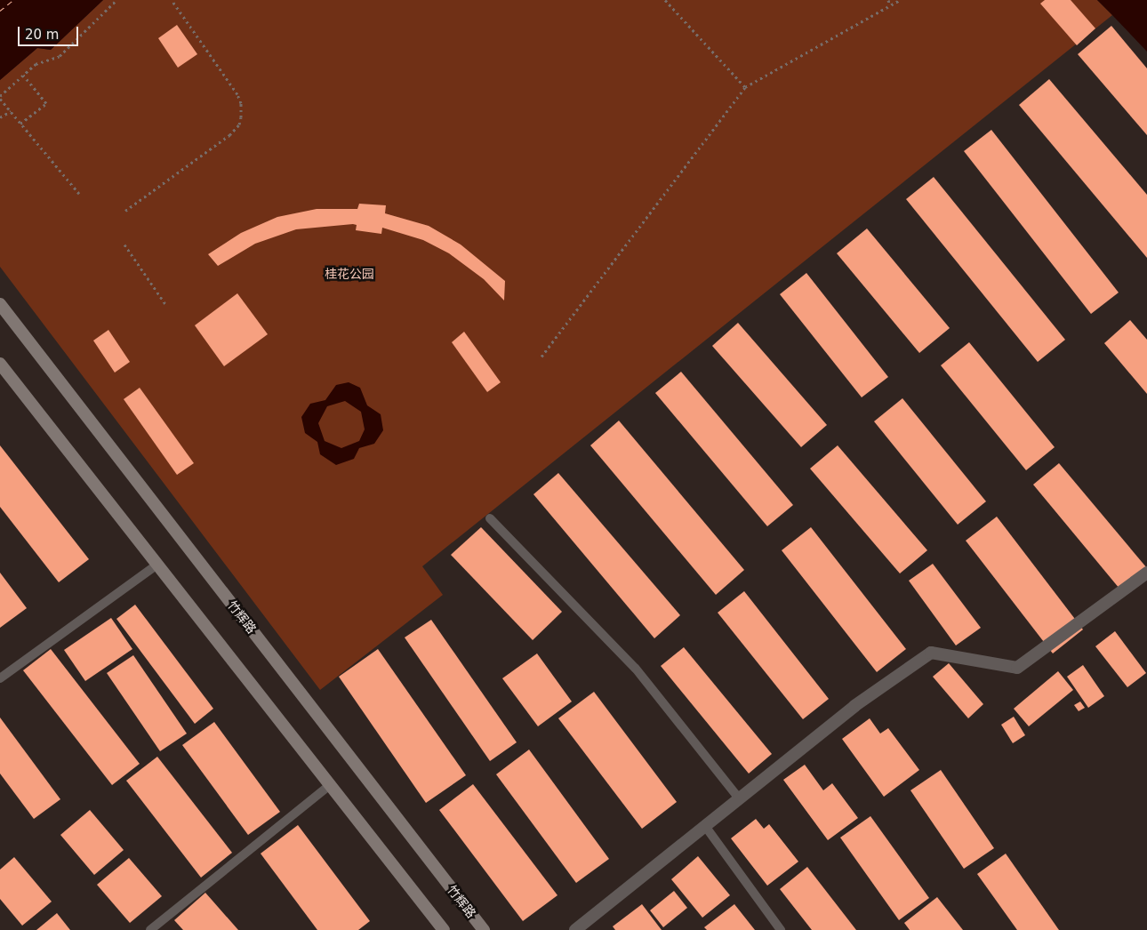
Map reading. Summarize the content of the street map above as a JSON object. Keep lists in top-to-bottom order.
{
  "streets": {
    "main road": ["竹辉路"]
  },
  "parks": ["桂花公园"],
  "scale_bar": "20 m"
}
